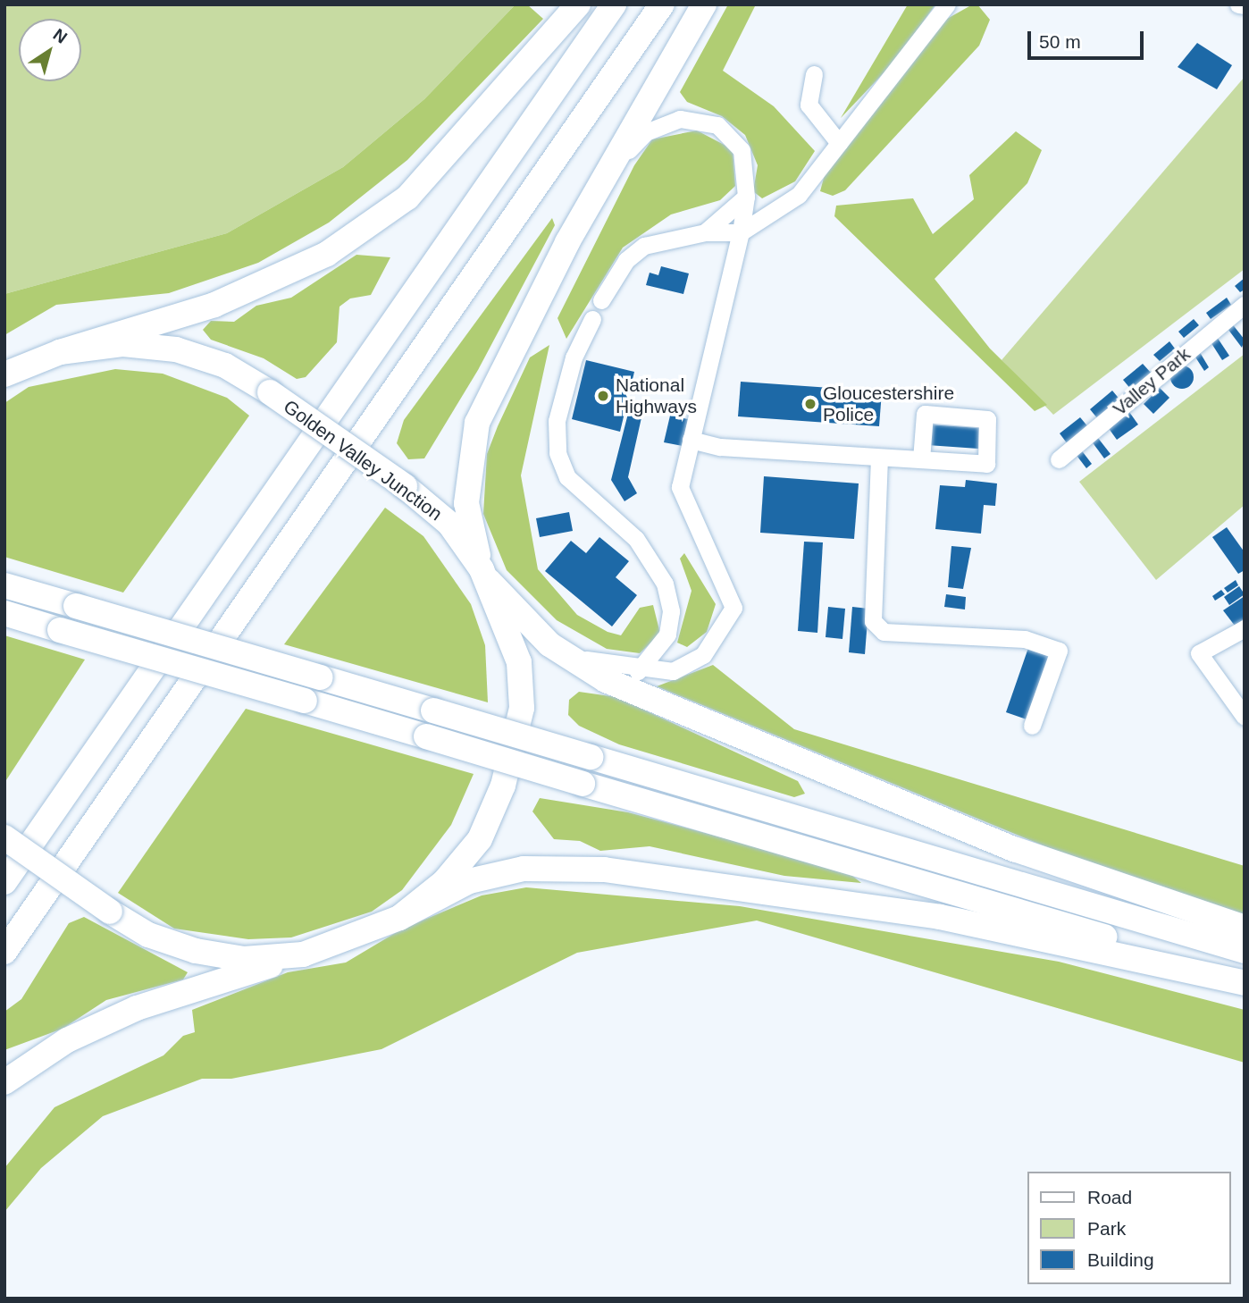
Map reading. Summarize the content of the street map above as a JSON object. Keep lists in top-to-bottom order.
{
  "streets": {
    "highway": ["Golden Valley Junction"],
    "street": ["Valley Park"]
  },
  "places": ["National Highways", "Gloucestershire Police"],
  "legend": ["Road", "Park", "Building"],
  "scale_bar": "50 m",
  "north": "top right"
}
